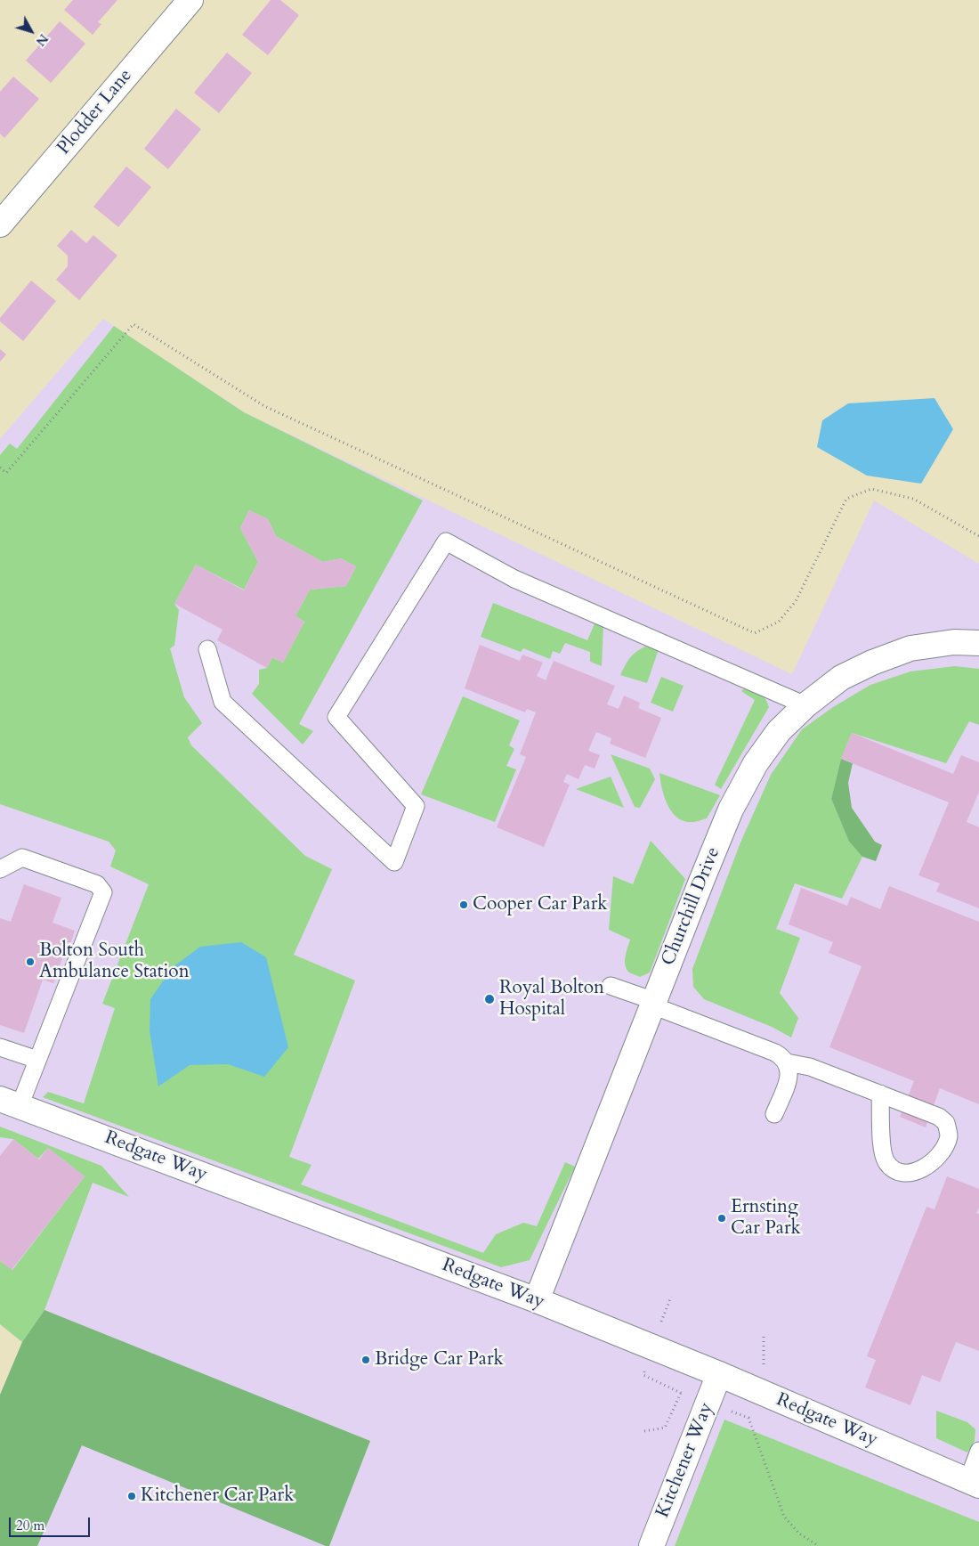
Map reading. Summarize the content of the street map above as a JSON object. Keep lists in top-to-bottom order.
{
  "streets": {
    "street": [
      "Plodder Lane",
      "Churchill Drive",
      "Redgate Way",
      "Kitchener Way"
    ]
  },
  "crossings": [
    ["Churchill Drive", "Redgate Way"],
    ["Redgate Way", "Kitchener Way"]
  ],
  "places": [
    "Cooper Car Park",
    "Bolton South Ambulance Station",
    "Royal Bolton Hospital",
    "Ernsting Car Park",
    "Bridge Car Park",
    "Kitchener Car Park"
  ],
  "scale_bar": "20 m",
  "north": "bottom right"
}
